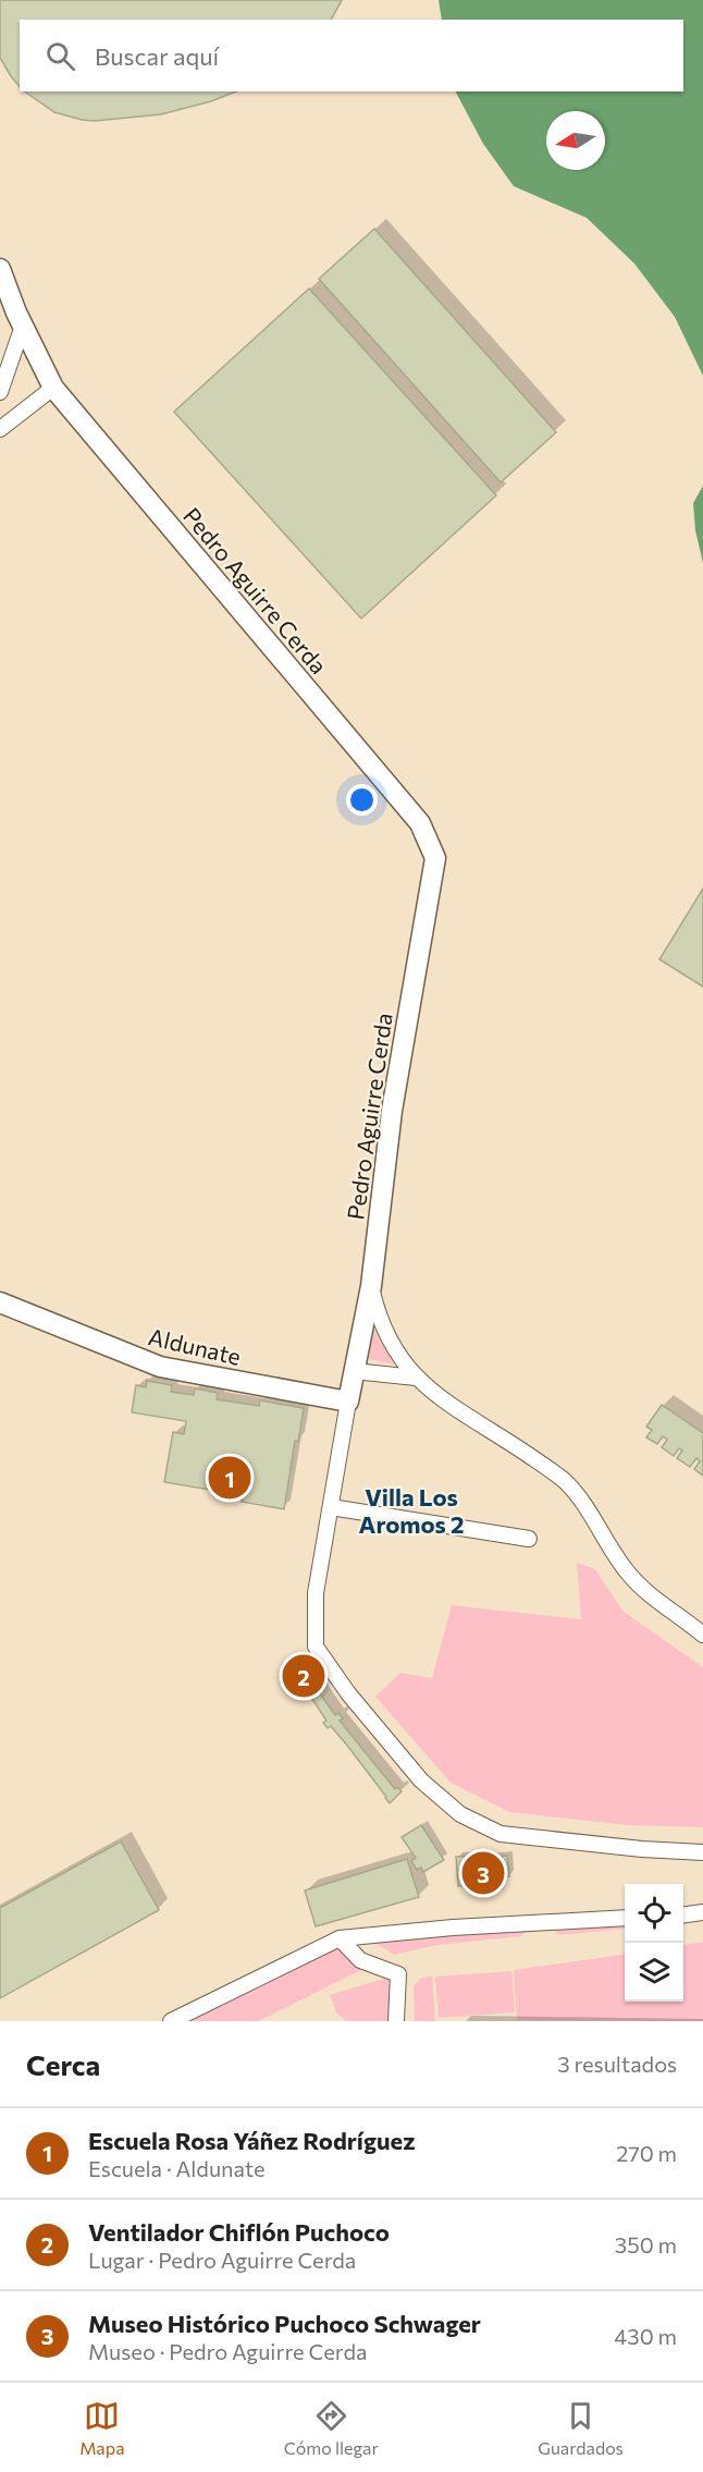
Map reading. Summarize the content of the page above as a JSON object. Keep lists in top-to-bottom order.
{
  "streets": {
    "street": ["Pedro Aguirre Cerda", "Aldunate"]
  },
  "crossings": [
    ["Pedro Aguirre Cerda", "Aldunate"]
  ],
  "districts": ["Villa Los Aromos 2"],
  "north": "left",
  "page": {
    "search": "Buscar aquí",
    "pins": ["1", "2", "3"],
    "heading": ["Cerca", "3 resultados"],
    "list": [
      {
        "mark": "1",
        "name": "Escuela Rosa Yáñez Rodríguez",
        "note": "Escuela · Aldunate",
        "value": "270 m"
      },
      {
        "mark": "2",
        "name": "Ventilador Chiflón Puchoco",
        "note": "Lugar · Pedro Aguirre Cerda",
        "value": "350 m"
      },
      {
        "mark": "3",
        "name": "Museo Histórico Puchoco Schwager",
        "note": "Museo · Pedro Aguirre Cerda",
        "value": "430 m"
      }
    ],
    "nav": ["Mapa", "Cómo llegar", "Guardados"]
  }
}
